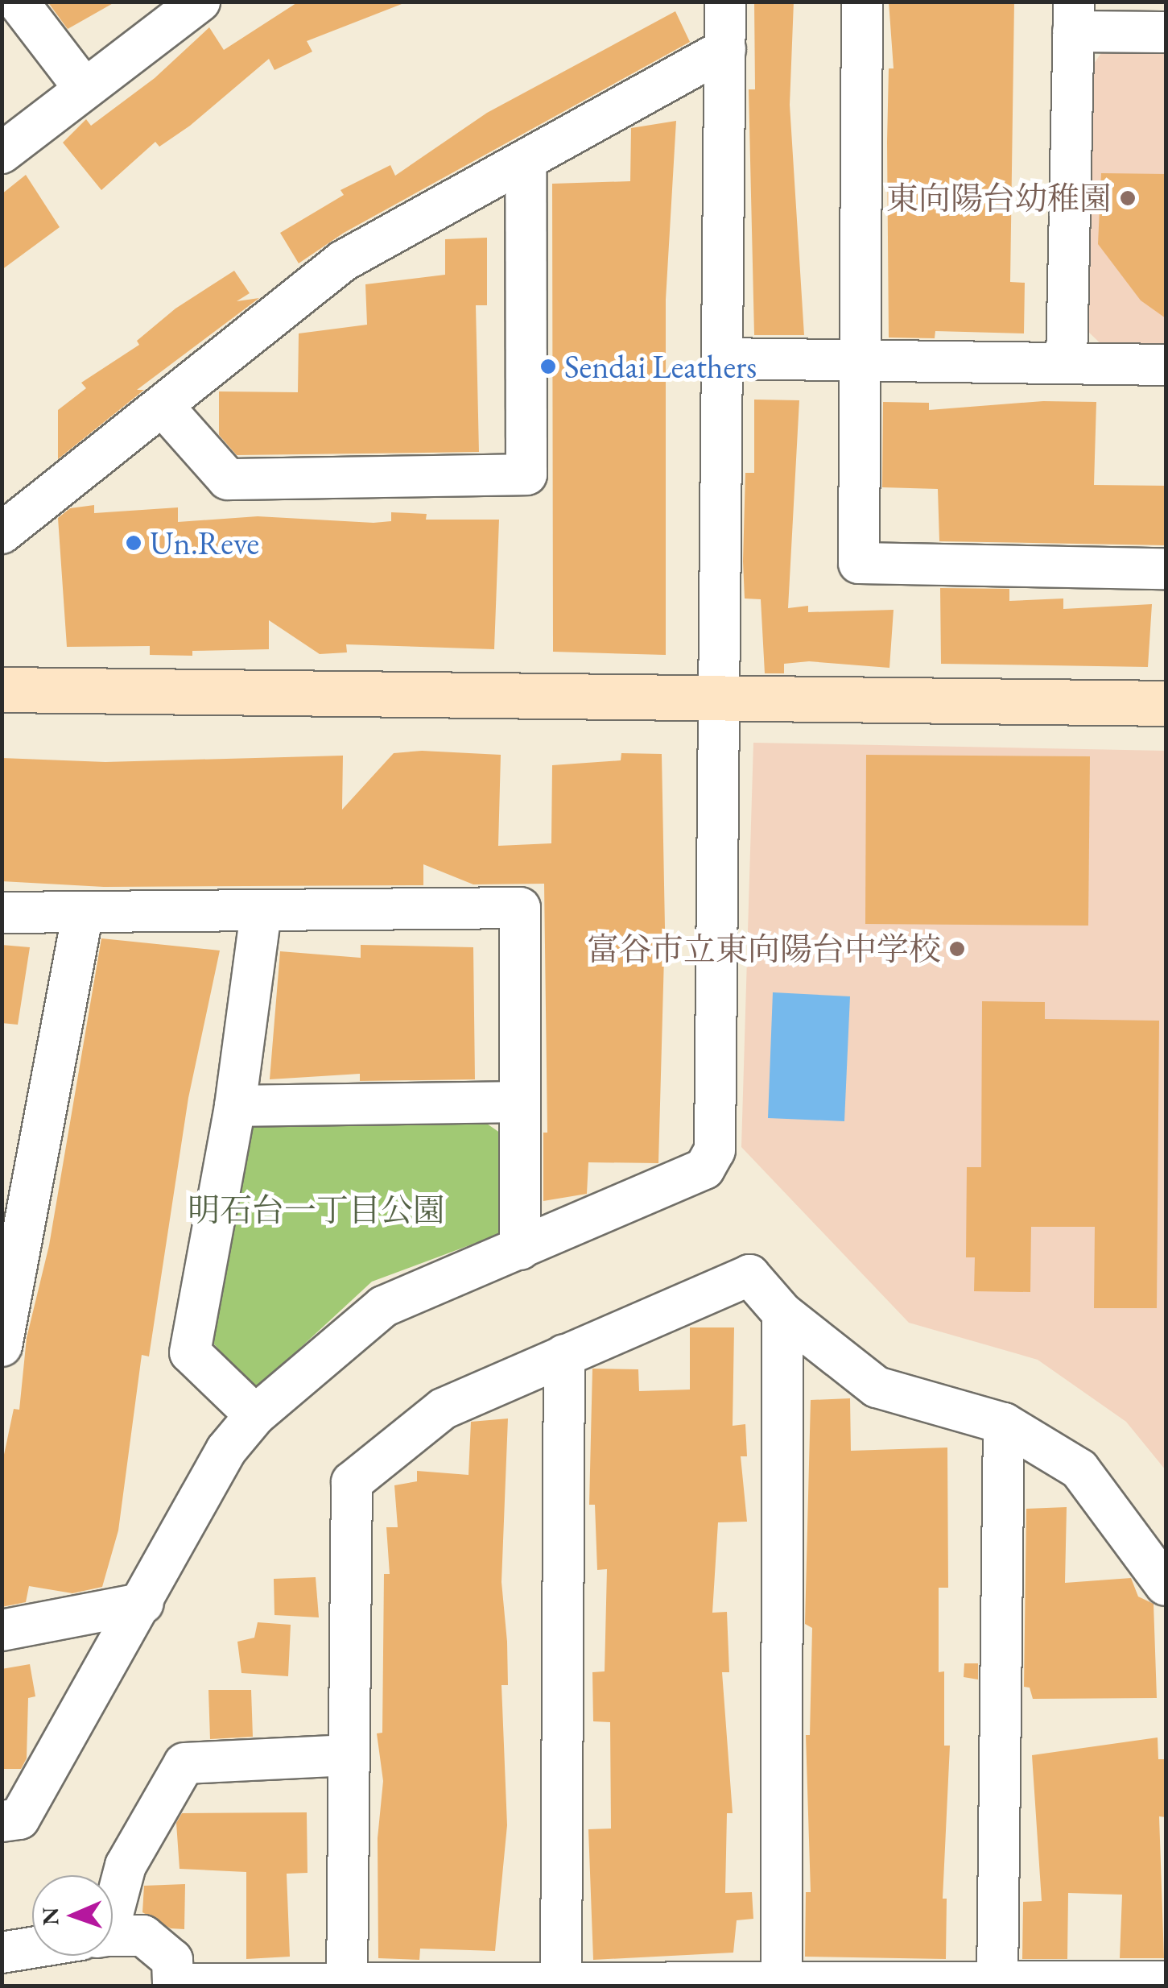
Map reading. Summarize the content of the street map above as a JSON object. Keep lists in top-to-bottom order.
{
  "parks": ["明石台一丁目公園"],
  "places": [
    "東向陽台幼稚園",
    "Sendai Leathers",
    "Un.Reve",
    "富谷市立東向陽台中学校"
  ],
  "north": "left"
}
